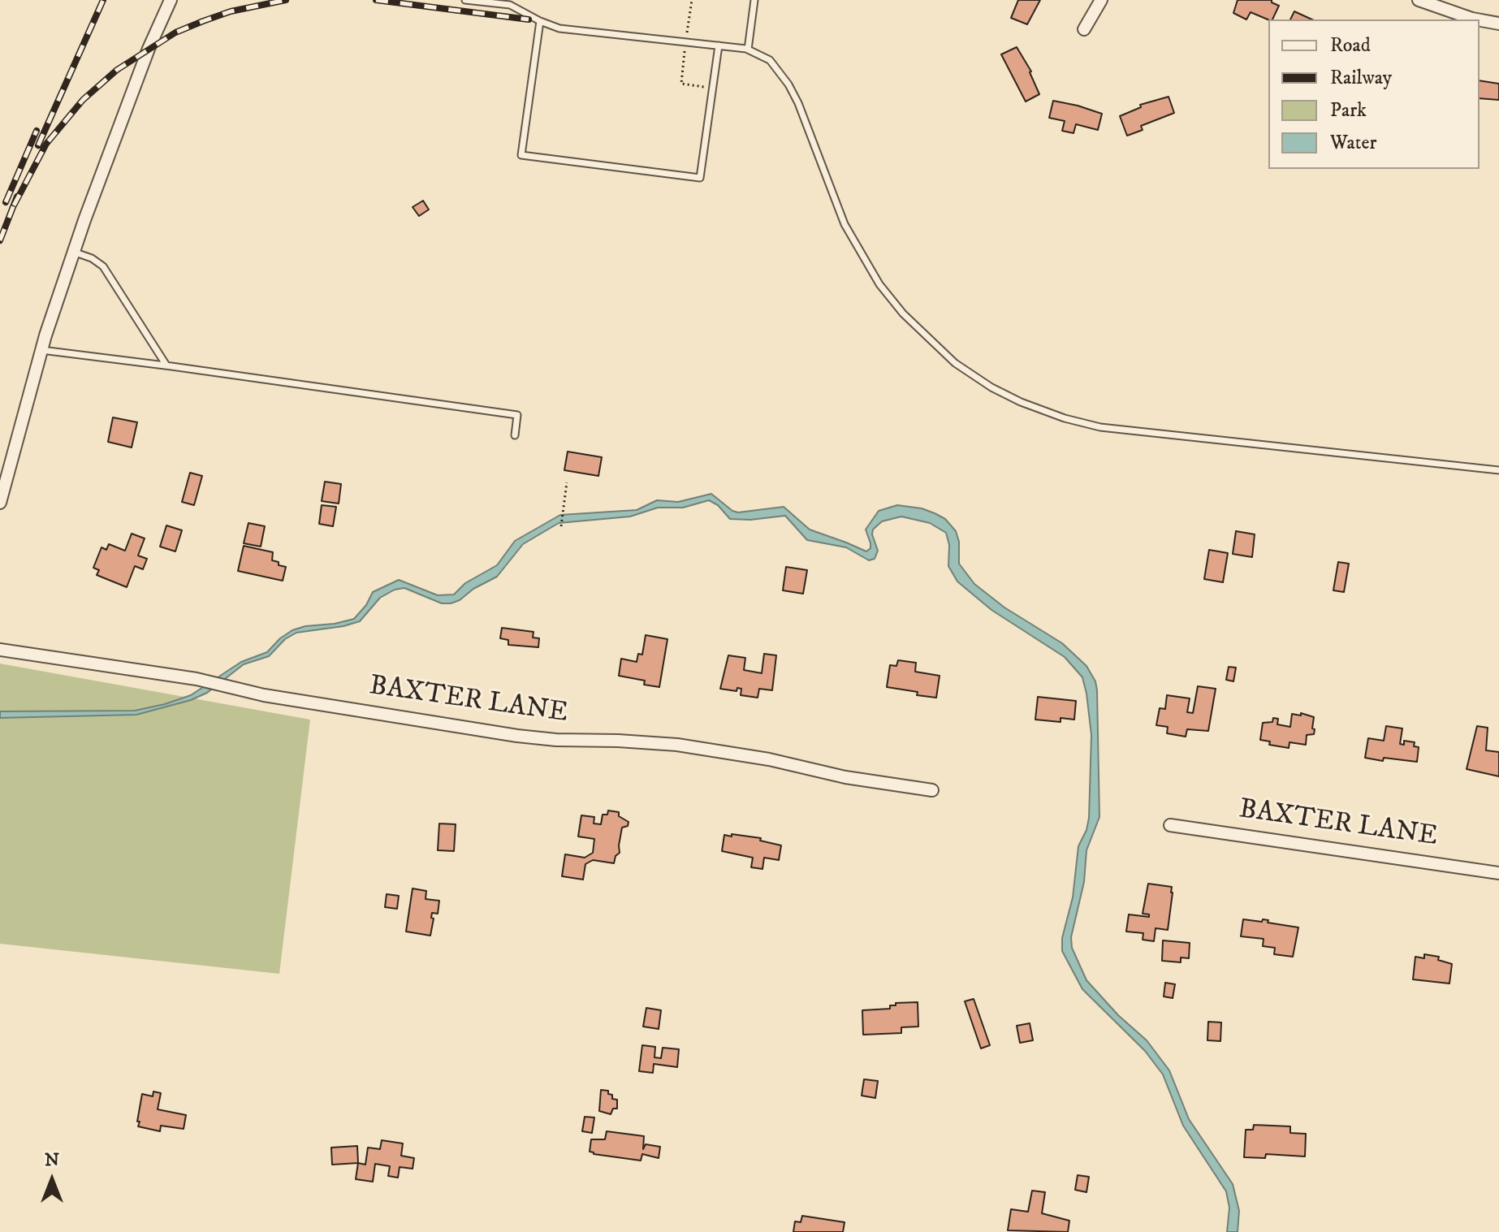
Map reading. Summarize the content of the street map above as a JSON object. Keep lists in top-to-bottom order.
{
  "streets": {
    "street": ["BAXTER LANE"]
  },
  "legend": [
    "Road",
    "Railway",
    "Park",
    "Water"
  ],
  "north": "top"
}
